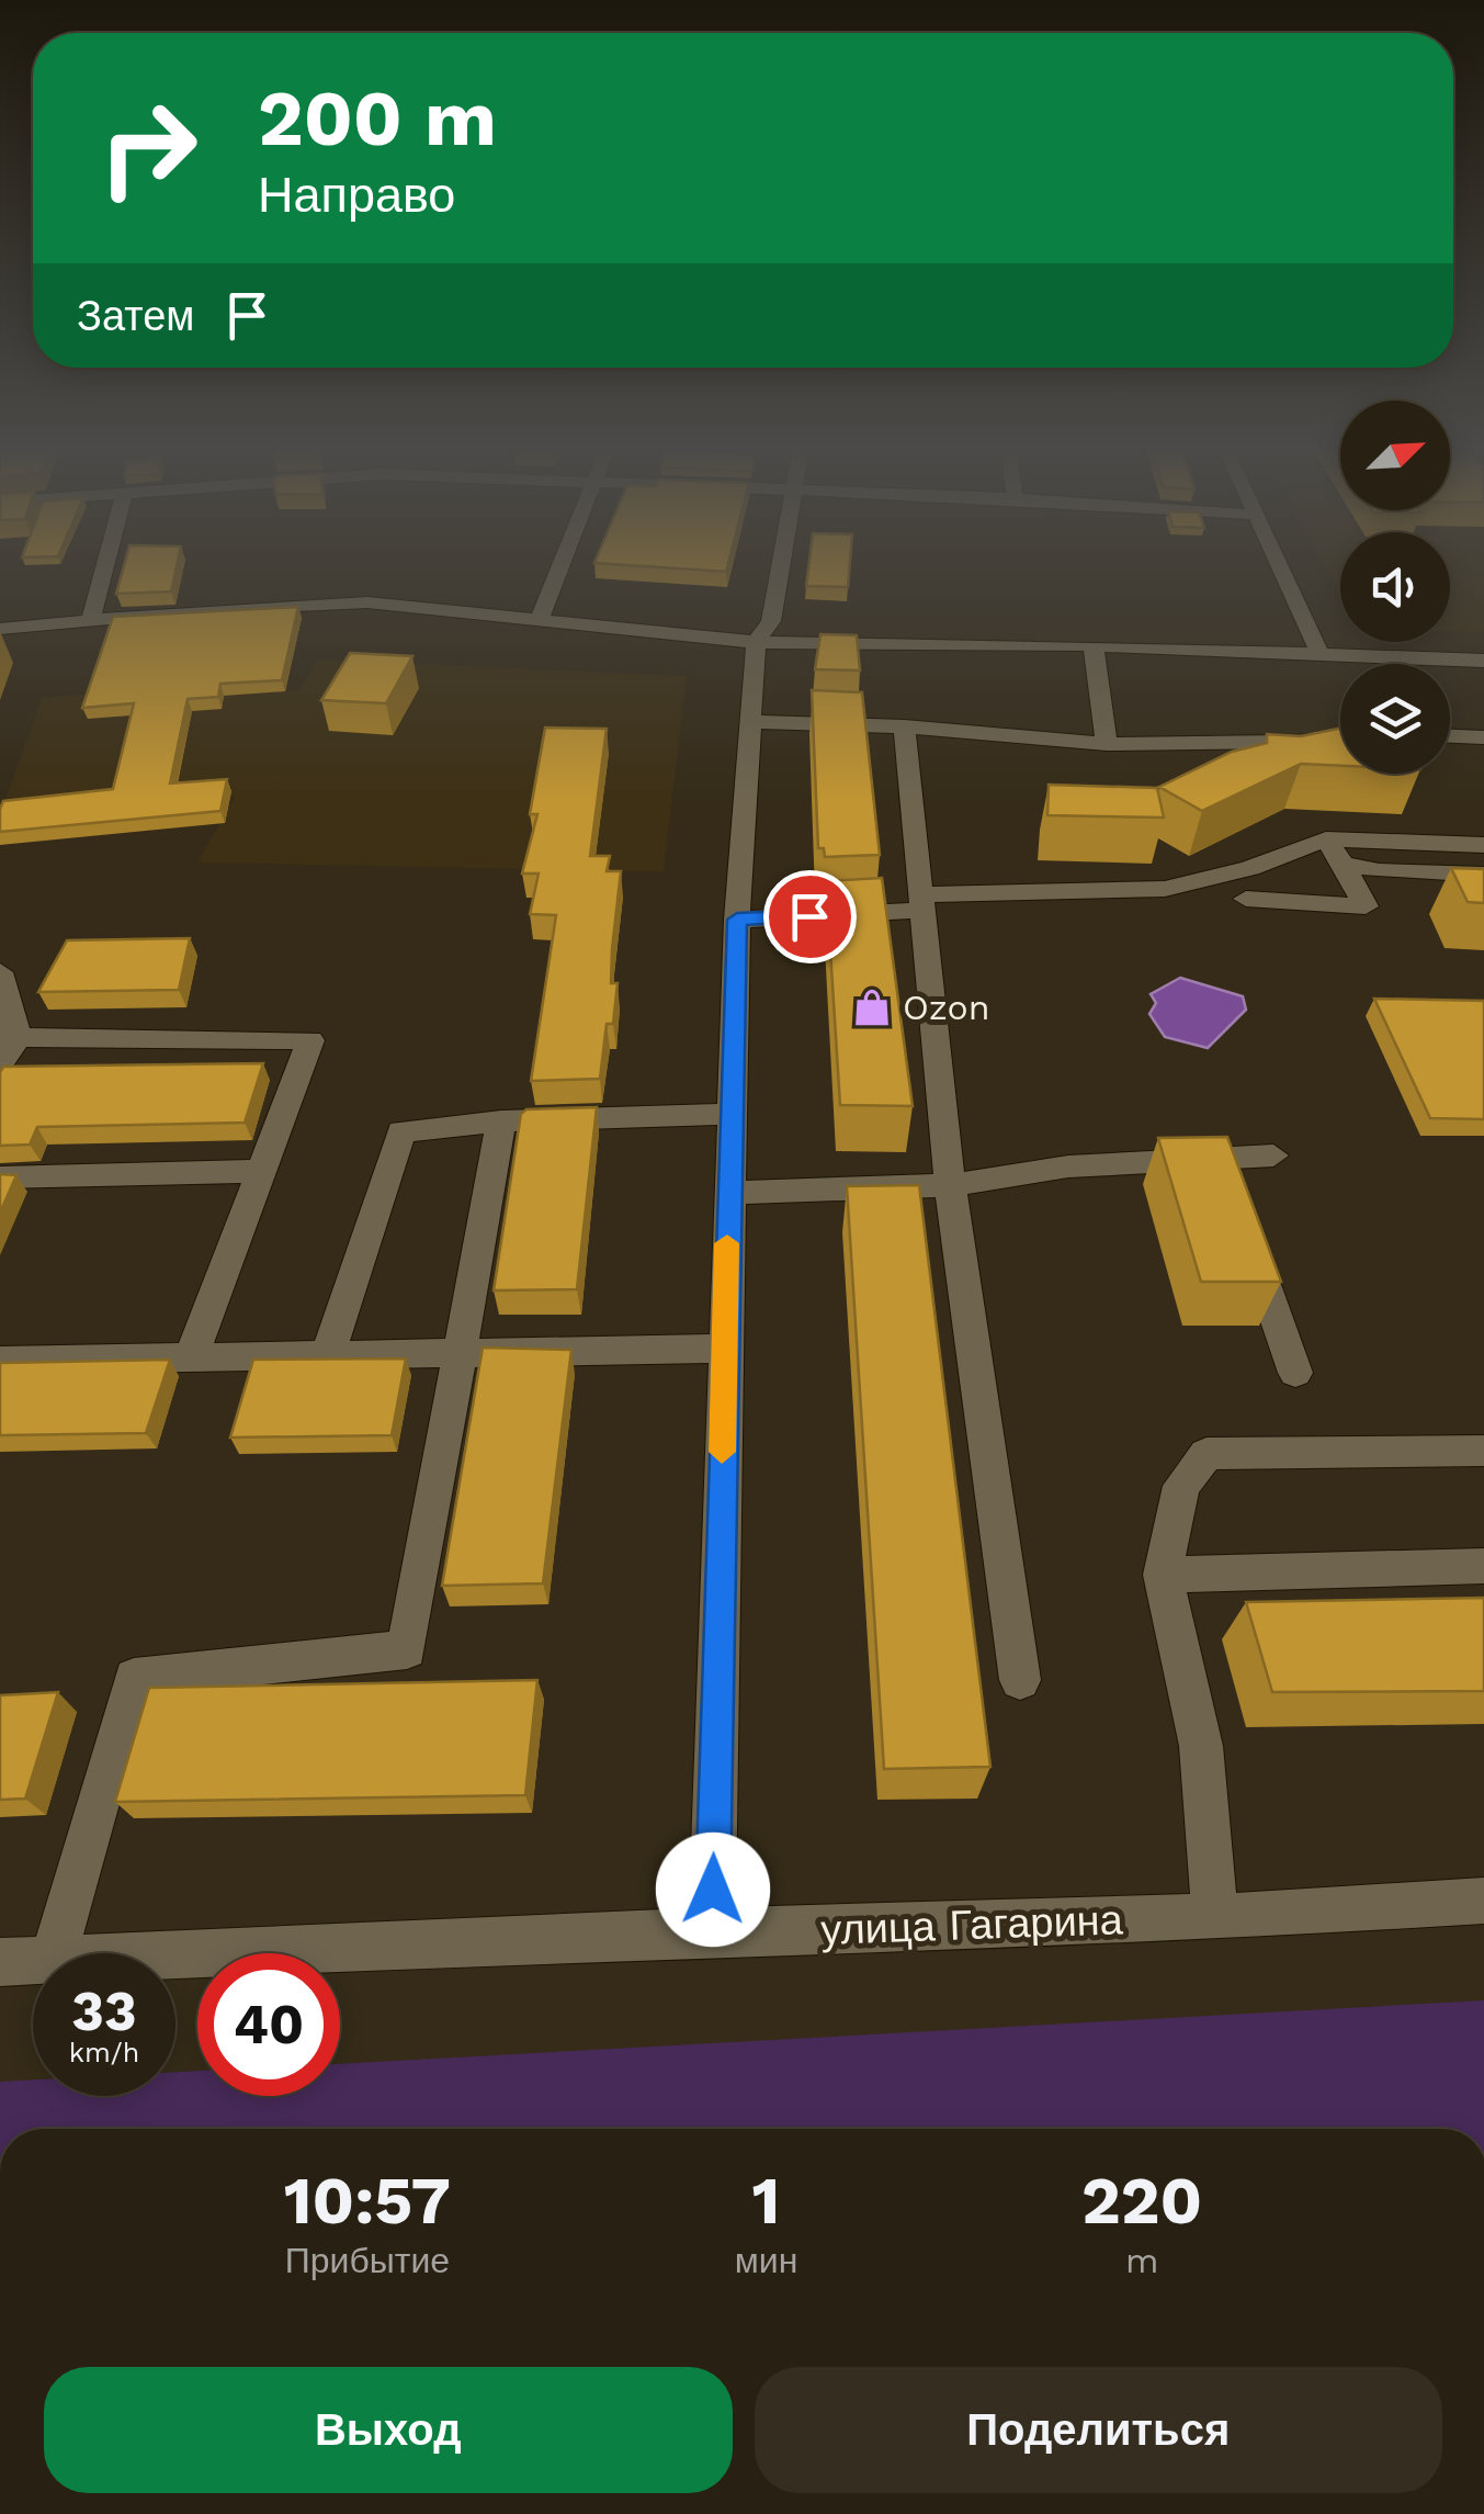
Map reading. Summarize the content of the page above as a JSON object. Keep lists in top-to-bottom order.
{
  "streets": {
    "street": ["улица Гагарина"]
  },
  "places": {
    "shop": ["Ozon"]
  },
  "north": "top right",
  "page": {
    "turn": ["200 m", "Направо"],
    "then": "Затем",
    "speed": "33 km/h",
    "limit": "40",
    "eta": [
      "10:57",
      "Прибытие",
      "1",
      "мин",
      "220",
      "m"
    ],
    "buttons": ["Выход", "Поделиться"]
  }
}
